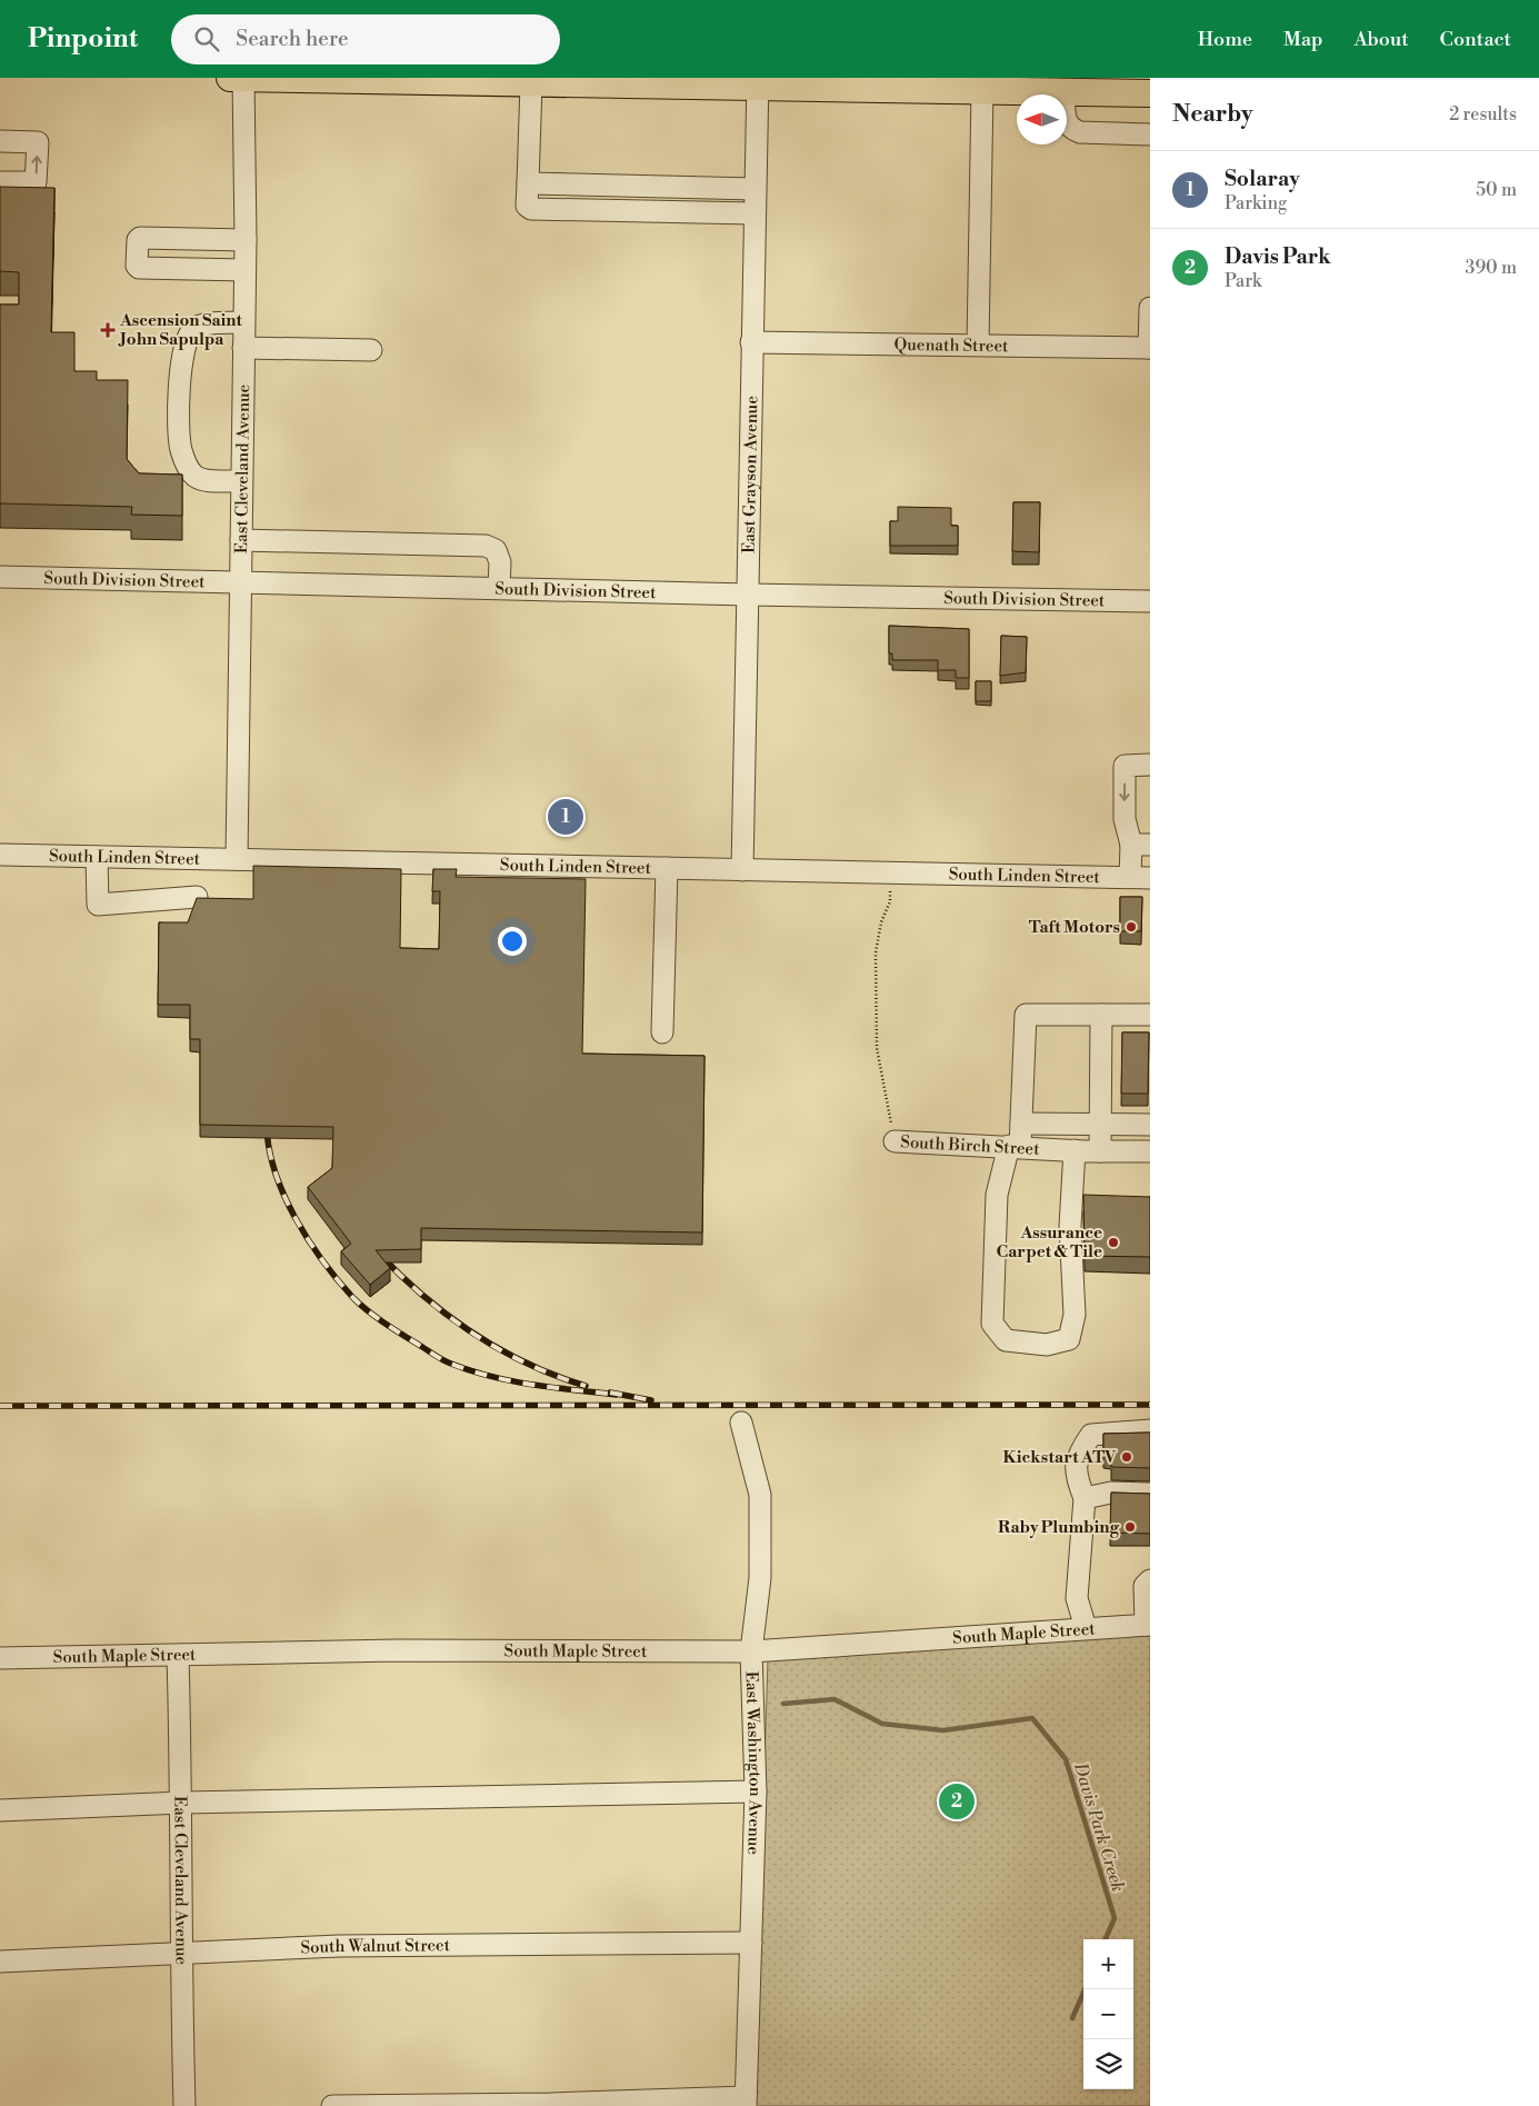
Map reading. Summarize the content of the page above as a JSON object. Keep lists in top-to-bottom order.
{
  "streets": {
    "street": [
      "Quenath Street",
      "East Cleveland Avenue",
      "East Grayson Avenue",
      "South Division Street",
      "South Linden Street",
      "South Birch Street",
      "South Maple Street",
      "East Washington Avenue",
      "South Walnut Street"
    ]
  },
  "crossings": [
    ["Quenath Street", "East Grayson Avenue"],
    ["East Cleveland Avenue", "South Division Street"],
    ["East Cleveland Avenue", "South Linden Street"],
    ["East Cleveland Avenue", "South Maple Street"],
    ["East Cleveland Avenue", "South Walnut Street"],
    ["East Grayson Avenue", "South Division Street"],
    ["East Grayson Avenue", "South Linden Street"],
    ["South Linden Street", "South Birch Street"],
    ["South Maple Street", "East Washington Avenue"],
    ["East Washington Avenue", "South Walnut Street"]
  ],
  "water": ["Davis Park Creek"],
  "places": {
    "health": ["Ascension Saint John Sapulpa"],
    "other": [
      "Taft Motors",
      "Assurance Carpet & Tile",
      "Kickstart ATV",
      "Raby Plumbing"
    ]
  },
  "north": "left",
  "page": {
    "header": "Pinpoint",
    "search": "Search here",
    "nav": [
      "Home",
      "Map",
      "About",
      "Contact"
    ],
    "heading": ["Nearby", "2 results"],
    "list": [
      {
        "mark": "1",
        "name": "Solaray",
        "note": "Parking",
        "value": "50 m"
      },
      {
        "mark": "2",
        "name": "Davis Park",
        "note": "Park",
        "value": "390 m"
      }
    ],
    "pins": ["1", "2"],
    "map_buttons": ["+", "−"]
  }
}
